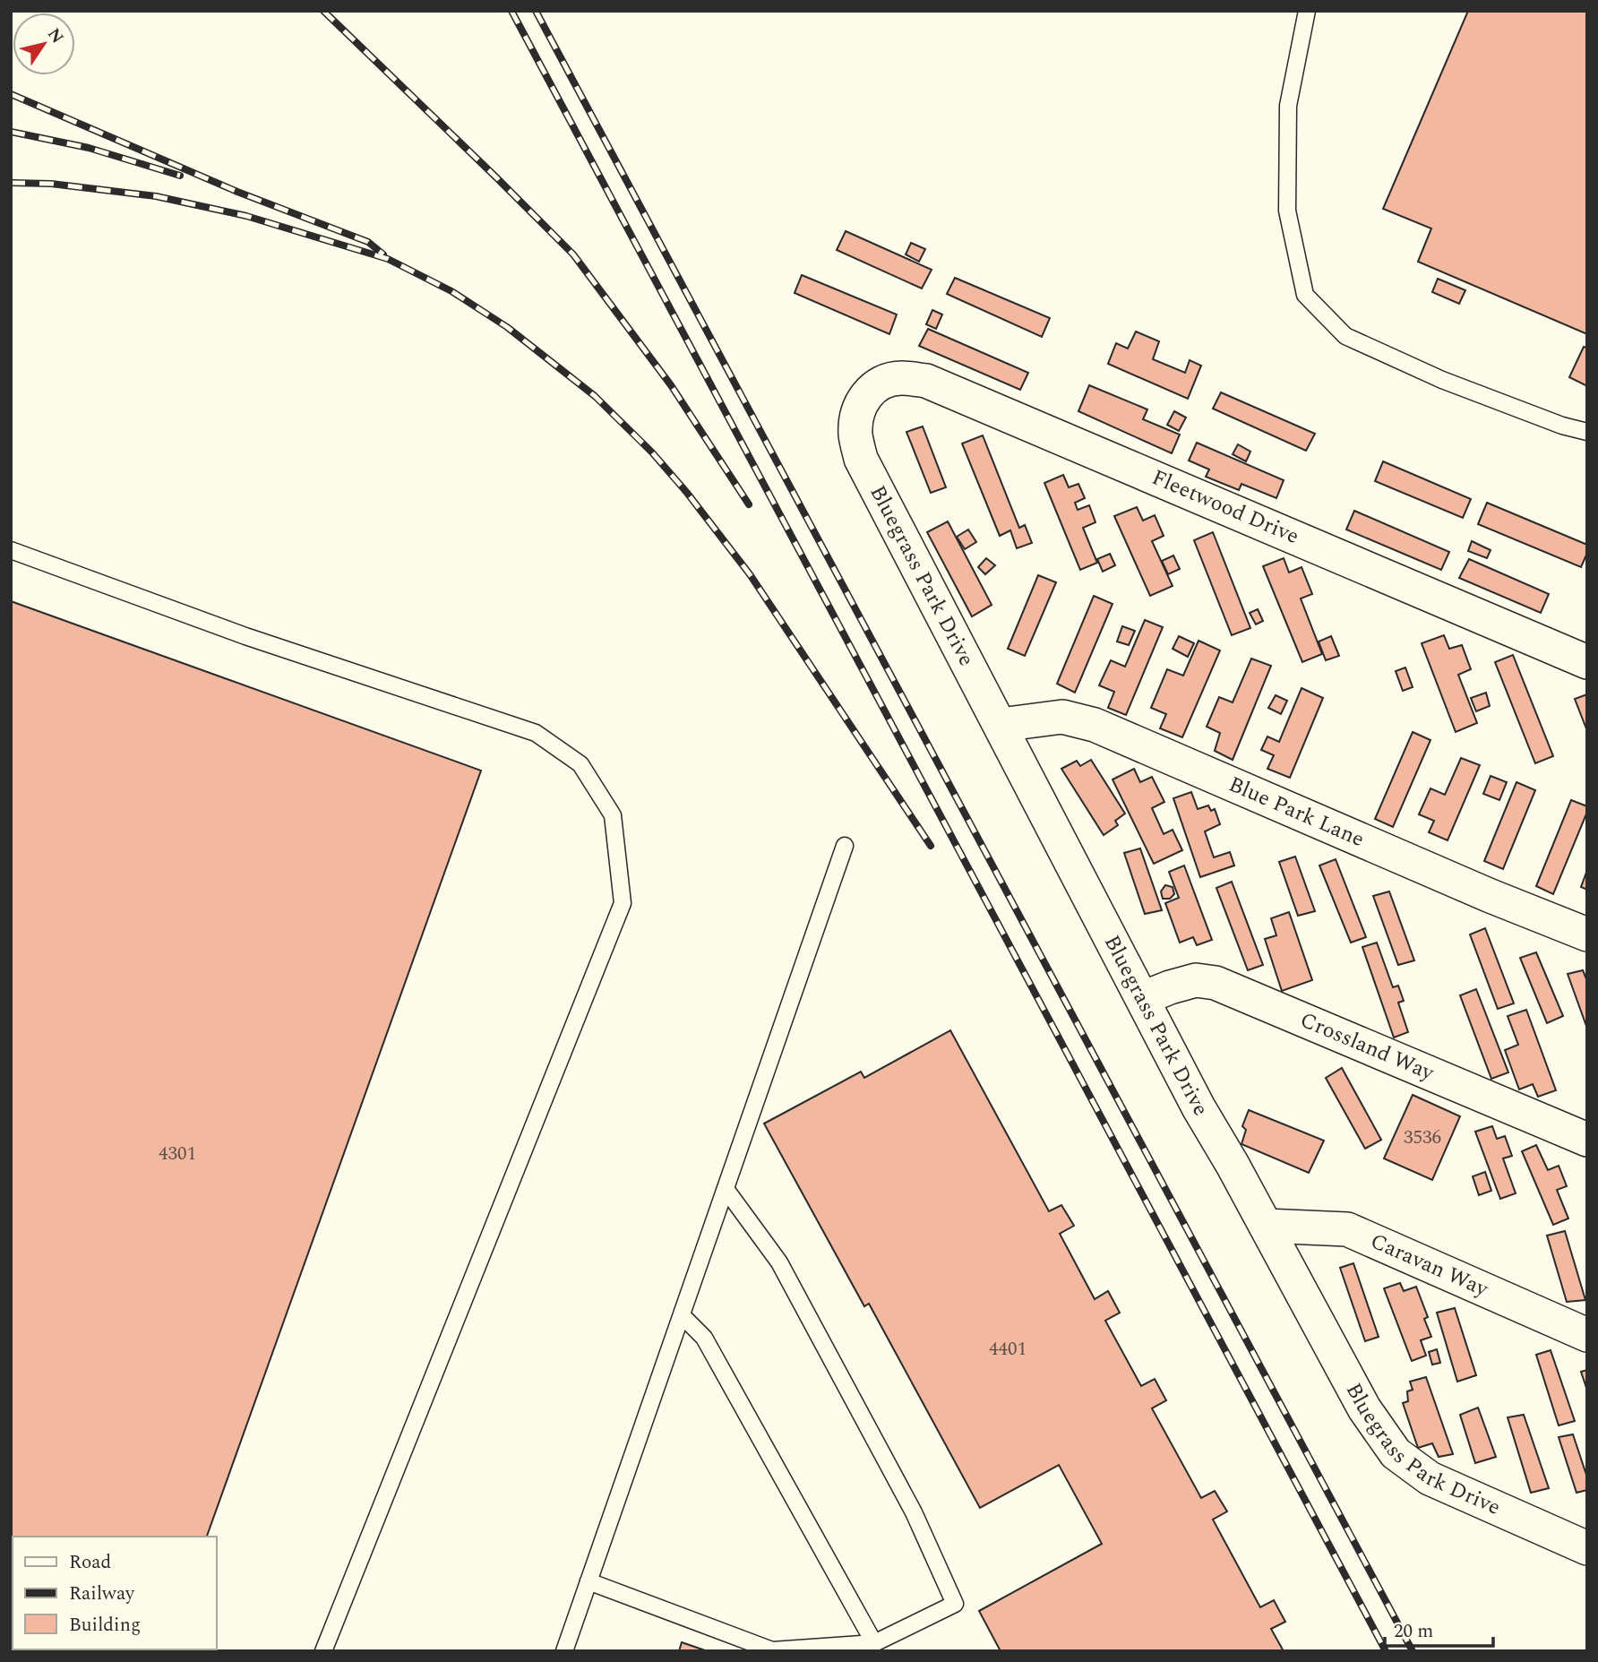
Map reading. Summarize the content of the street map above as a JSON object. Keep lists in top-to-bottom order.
{
  "streets": {
    "street": [
      "Fleetwood Drive",
      "Bluegrass Park Drive",
      "Blue Park Lane",
      "Crossland Way",
      "Caravan Way"
    ]
  },
  "crossings": [
    ["Fleetwood Drive", "Bluegrass Park Drive"],
    ["Bluegrass Park Drive", "Blue Park Lane"],
    ["Bluegrass Park Drive", "Crossland Way"],
    ["Bluegrass Park Drive", "Caravan Way"]
  ],
  "house_numbers": ["3536", "4301", "4401"],
  "legend": ["Road", "Railway", "Building"],
  "scale_bar": "20 m",
  "north": "top right"
}
